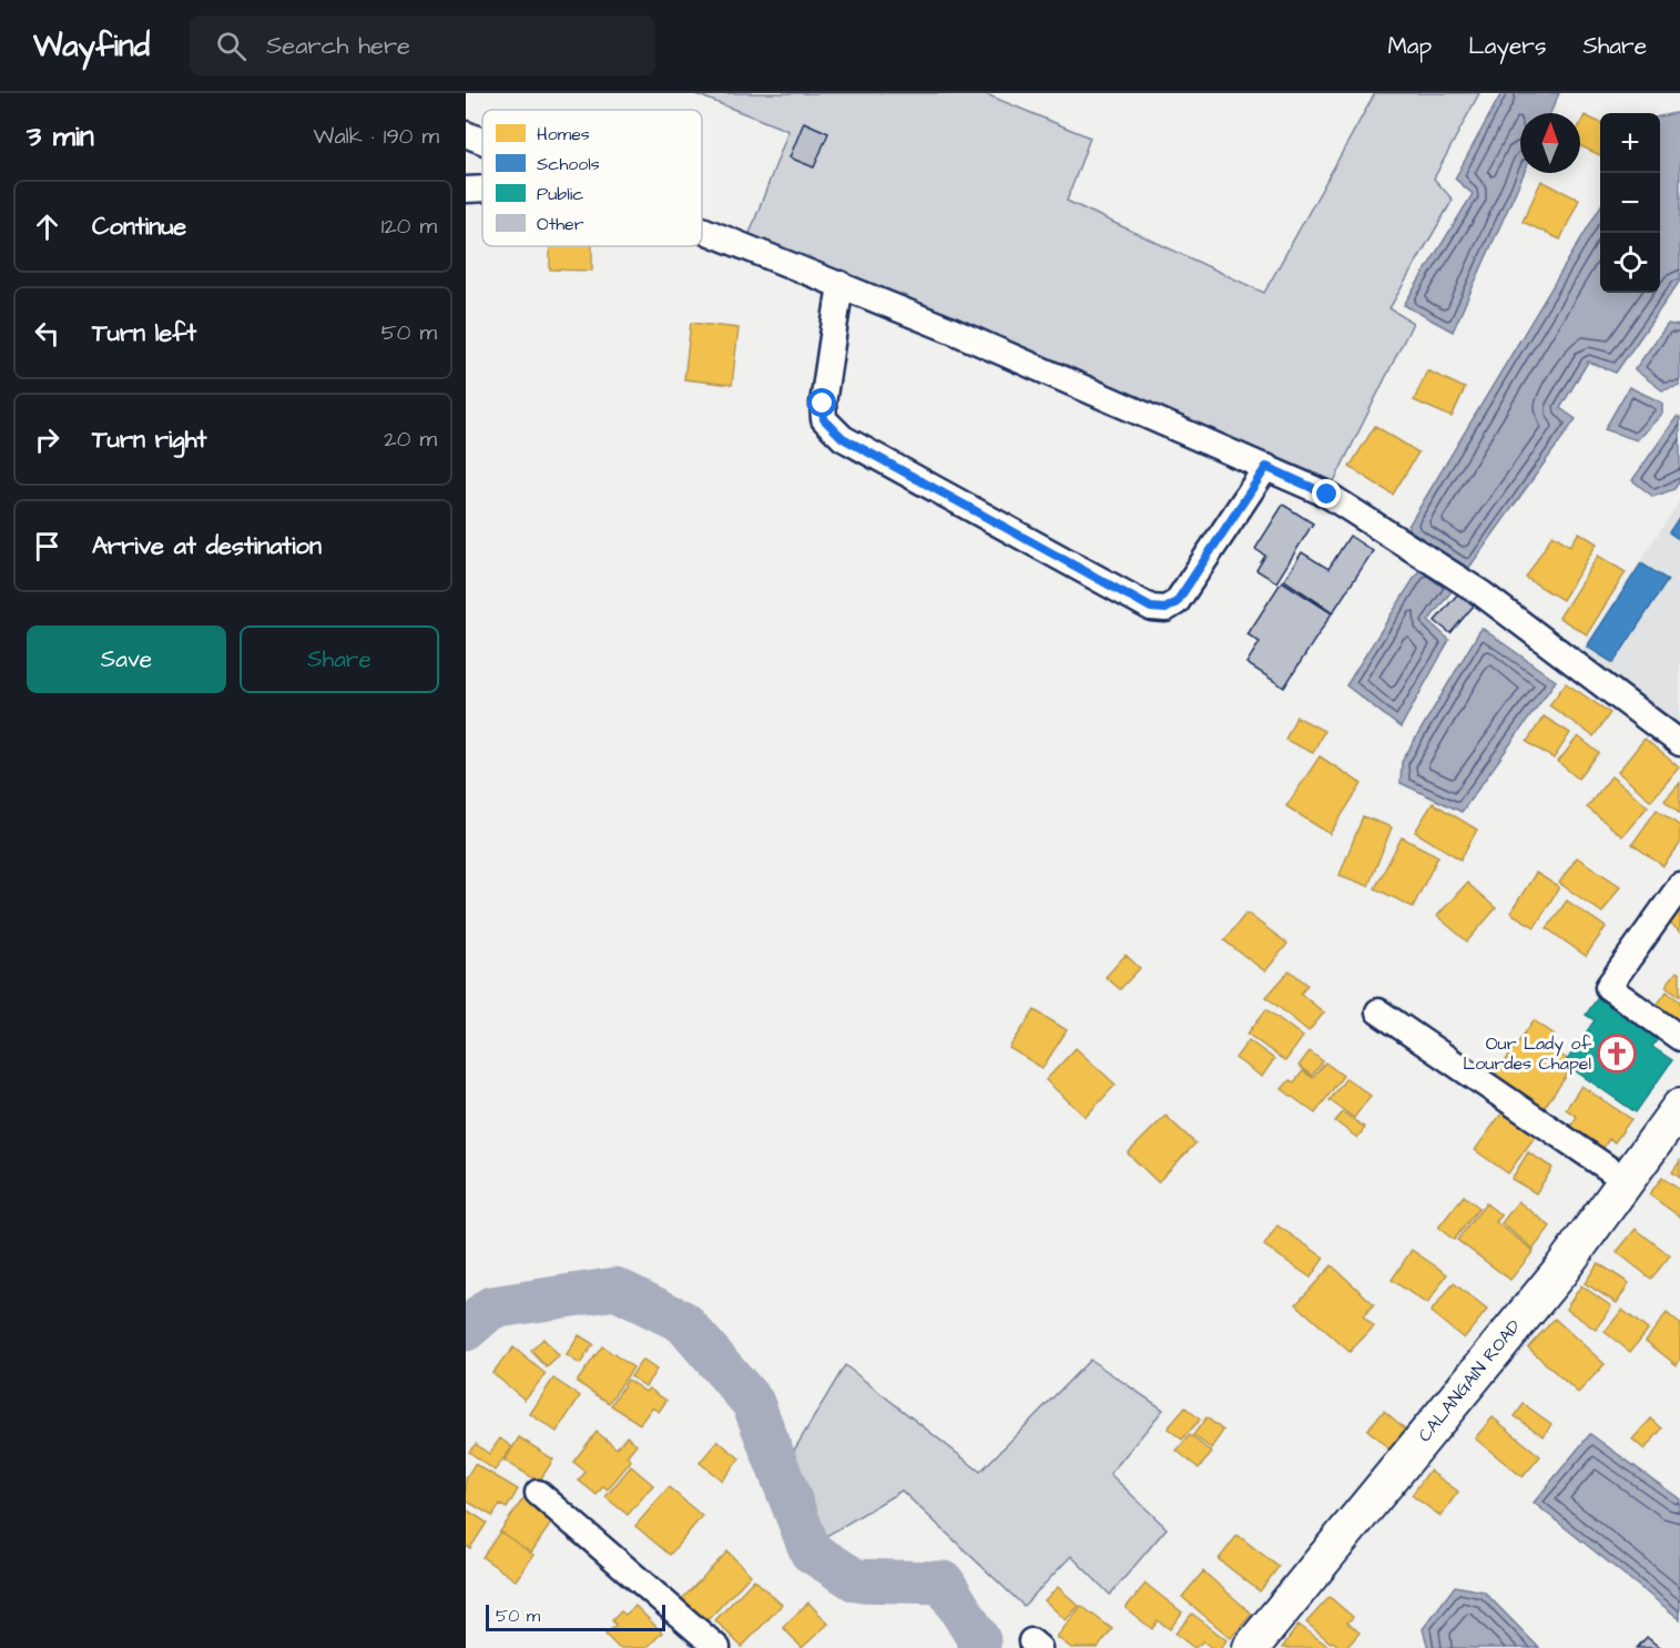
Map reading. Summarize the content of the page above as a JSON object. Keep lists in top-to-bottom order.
{
  "streets": {
    "street": ["CALANGAIN ROAD"]
  },
  "places": {
    "church": ["Our Lady of Lourdes Chapel"]
  },
  "legend": [
    "Homes",
    "Schools",
    "Public",
    "Other"
  ],
  "scale_bar": "50 m",
  "north": "top",
  "page": {
    "header": "Wayfind",
    "search": "Search here",
    "nav": ["Map", "Layers", "Share"],
    "heading": ["3 min", "Walk · 190 m"],
    "map_buttons": ["+", "−"],
    "list": [
      ["Continue", "120 m"],
      ["Turn left", "50 m"],
      ["Turn right", "20 m"],
      "Arrive at destination"
    ],
    "buttons": ["Save", "Share"],
    "scale": "50 m"
  }
}
